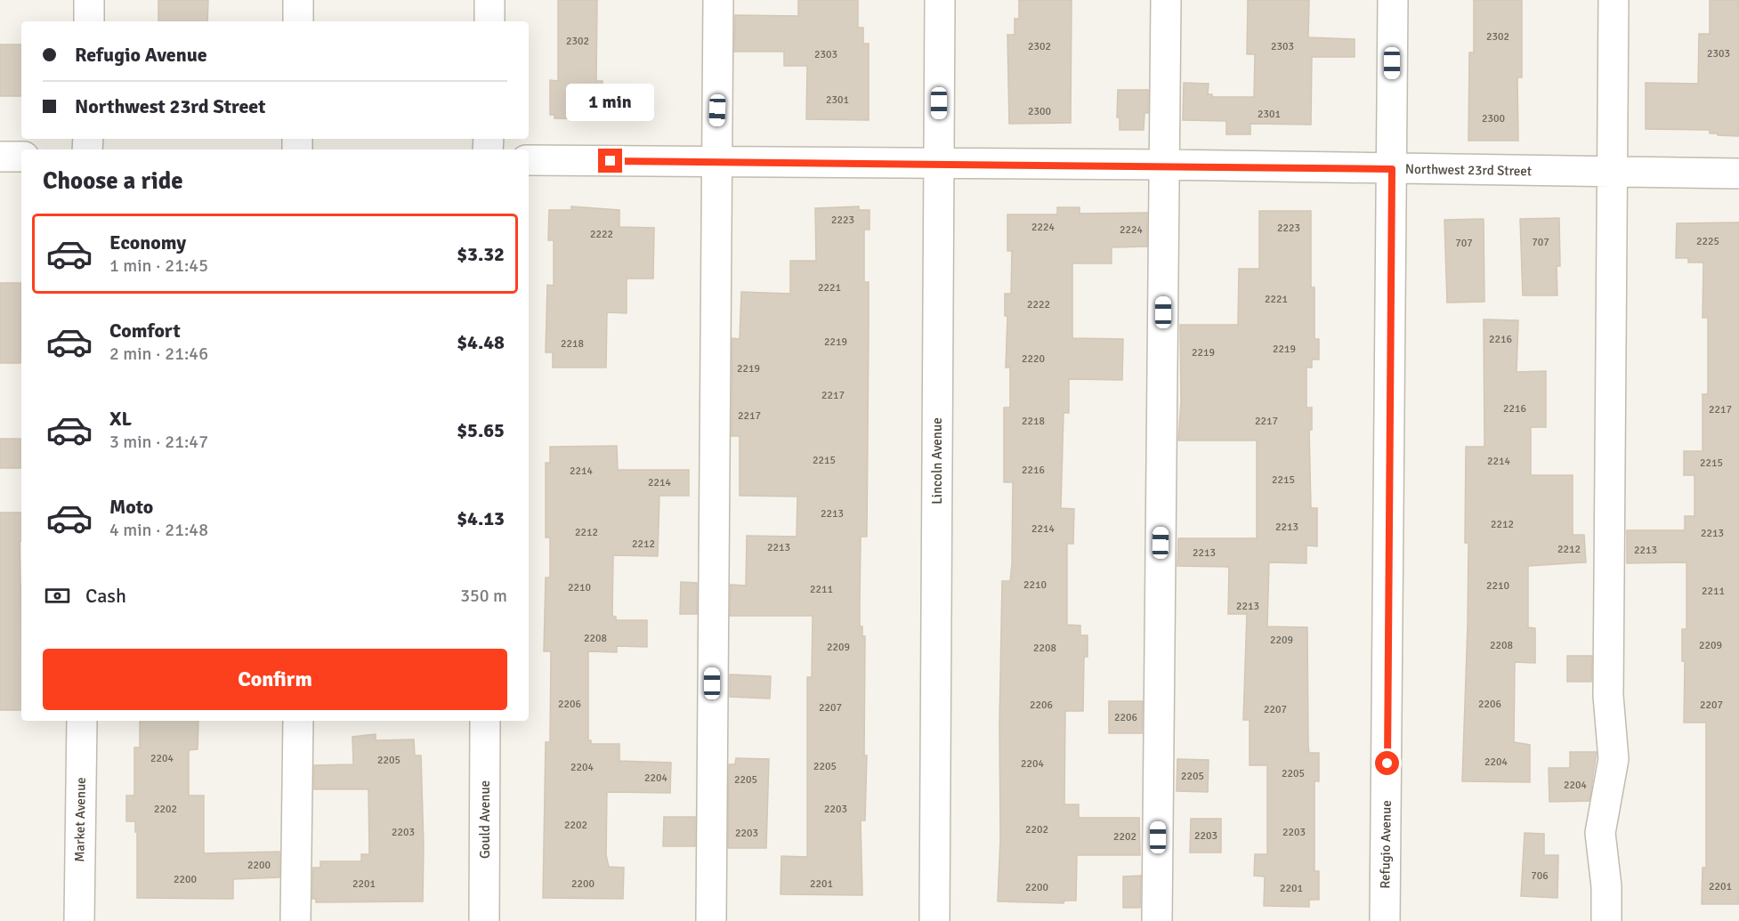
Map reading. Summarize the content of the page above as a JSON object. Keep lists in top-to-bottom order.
{
  "streets": {
    "street": [
      "Northwest 23rd Street",
      "Lincoln Avenue",
      "Market Avenue",
      "Gould Avenue",
      "Refugio Avenue"
    ]
  },
  "crossings": [
    ["Northwest 23rd Street", "Lincoln Avenue"],
    ["Northwest 23rd Street", "Refugio Avenue"]
  ],
  "house_numbers": [
    "2302",
    "2302",
    "2302",
    "2303",
    "2303",
    "2303",
    "2301",
    "2300",
    "2301",
    "2300",
    "2223",
    "2224",
    "2223",
    "2224",
    "2222",
    "2225",
    "707",
    "707",
    "2221",
    "2221",
    "2222",
    "2216",
    "2219",
    "2218",
    "2219",
    "2219",
    "2220",
    "2219",
    "2217",
    "2216",
    "2217",
    "2217",
    "2218",
    "2217",
    "2215",
    "2214",
    "2215",
    "2216",
    "2214",
    "2215",
    "2214",
    "2213",
    "2212",
    "2213",
    "2214",
    "2212",
    "2213",
    "2212",
    "2213",
    "2212",
    "2213",
    "2213",
    "2210",
    "2210",
    "2210",
    "2211",
    "2211",
    "2213",
    "2208",
    "2209",
    "2208",
    "2209",
    "2209",
    "2208",
    "2206",
    "2206",
    "2206",
    "2207",
    "2207",
    "2207",
    "2206",
    "2204",
    "2205",
    "2204",
    "2204",
    "2205",
    "2204",
    "2205",
    "2205",
    "2204",
    "2205",
    "2204",
    "2202",
    "2203",
    "2202",
    "2202",
    "2203",
    "2203",
    "2203",
    "2203",
    "2202",
    "2200",
    "706",
    "2200",
    "2201",
    "2200",
    "2201",
    "2201",
    "2200",
    "2201"
  ],
  "page": {
    "banner": ["Refugio Avenue", "Northwest 23rd Street"],
    "bubble": "1 min",
    "heading": "Choose a ride",
    "list": [
      {
        "name": "Economy",
        "note": "1 min · 21:45",
        "value": "$3.32"
      },
      {
        "name": "Comfort",
        "note": "2 min · 21:46",
        "value": "$4.48"
      },
      {
        "name": "XL",
        "note": "3 min · 21:47",
        "value": "$5.65"
      },
      {
        "name": "Moto",
        "note": "4 min · 21:48",
        "value": "$4.13"
      }
    ],
    "pay": ["Cash", "350 m"],
    "buttons": "Confirm"
  }
}
